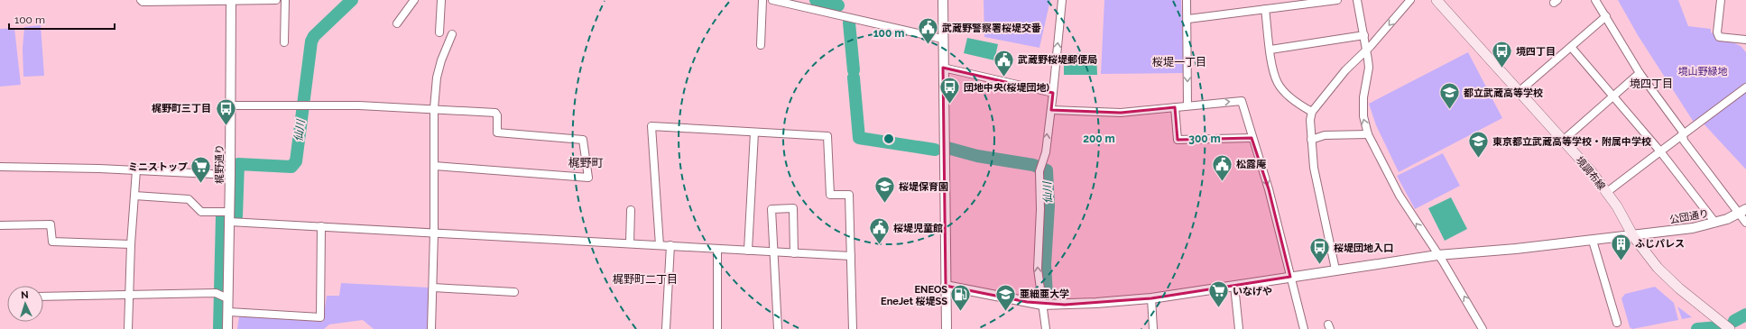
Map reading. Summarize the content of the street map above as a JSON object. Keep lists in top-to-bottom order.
{
  "streets": {
    "main road": ["境調布線"],
    "street": ["梶野通り", "公団通り"]
  },
  "crossings": [
    ["境調布線", "公団通り"]
  ],
  "districts": [
    "桜堤一丁目",
    "境四丁目",
    "梶野町",
    "梶野町二丁目"
  ],
  "water": ["仙川"],
  "parks": ["境山野緑地"],
  "places": {
    "public building": [
      "武蔵野警察署桜堤交番",
      "武蔵野桜堤郵便局",
      "松露庵",
      "桜堤児童館"
    ],
    "bus stop": [
      "境四丁目",
      "団地中央(桜堤団地)",
      "梶野町三丁目",
      "桜堤団地入口"
    ],
    "school or university": [
      "都立武蔵高等学校",
      "東京都立武蔵高等学校・附属中学校",
      "桜堤保育園",
      "亜細亜大学"
    ],
    "supermarket": ["ミニストップ", "いなげや"],
    "building": ["ふじパレス"],
    "fuel station": ["ENEOS EneJet 桜堤SS"]
  },
  "scale_bar": "100 m",
  "north": "top",
  "rings": ["100 m", "200 m", "300 m"]
}
